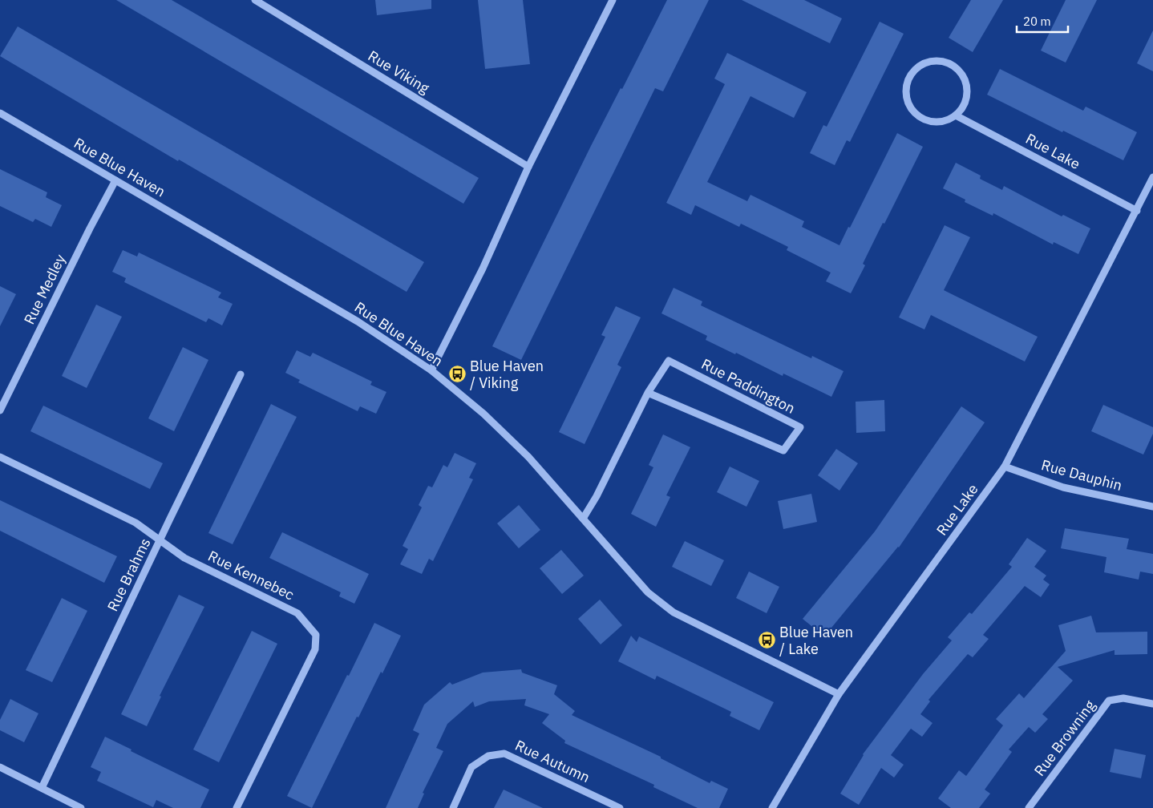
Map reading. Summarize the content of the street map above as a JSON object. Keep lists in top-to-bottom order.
{
  "streets": {
    "street": [
      "Rue Viking",
      "Rue Lake",
      "Rue Blue Haven",
      "Rue Medley",
      "Rue Paddington",
      "Rue Dauphin",
      "Rue Brahms",
      "Rue Kennebec",
      "Rue Browning",
      "Rue Autumn"
    ]
  },
  "crossings": [
    ["Rue Lake", "Rue Blue Haven"],
    ["Rue Lake", "Rue Dauphin"],
    ["Rue Blue Haven", "Rue Medley"],
    ["Rue Blue Haven", "Rue Paddington"],
    ["Rue Brahms", "Rue Kennebec"]
  ],
  "places": {
    "bus stop": ["Blue Haven / Viking", "Blue Haven / Lake"]
  },
  "scale_bar": "20 m"
}
